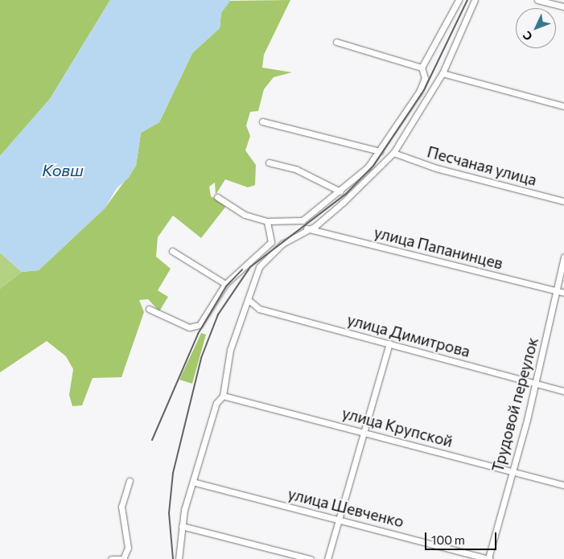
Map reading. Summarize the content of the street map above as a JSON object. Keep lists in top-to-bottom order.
{
  "streets": {
    "street": [
      "Песчаная улица",
      "улица Папанинцев",
      "улица Димитрова",
      "Трудовой переулок",
      "улица Крупской",
      "улица Шевченко"
    ]
  },
  "crossings": [
    ["улица Папанинцев", "Трудовой переулок"],
    ["улица Димитрова", "Трудовой переулок"],
    ["Трудовой переулок", "улица Крупской"],
    ["Трудовой переулок", "улица Шевченко"]
  ],
  "water": ["Ковш"],
  "scale_bar": "100 m",
  "north": "bottom left"
}
